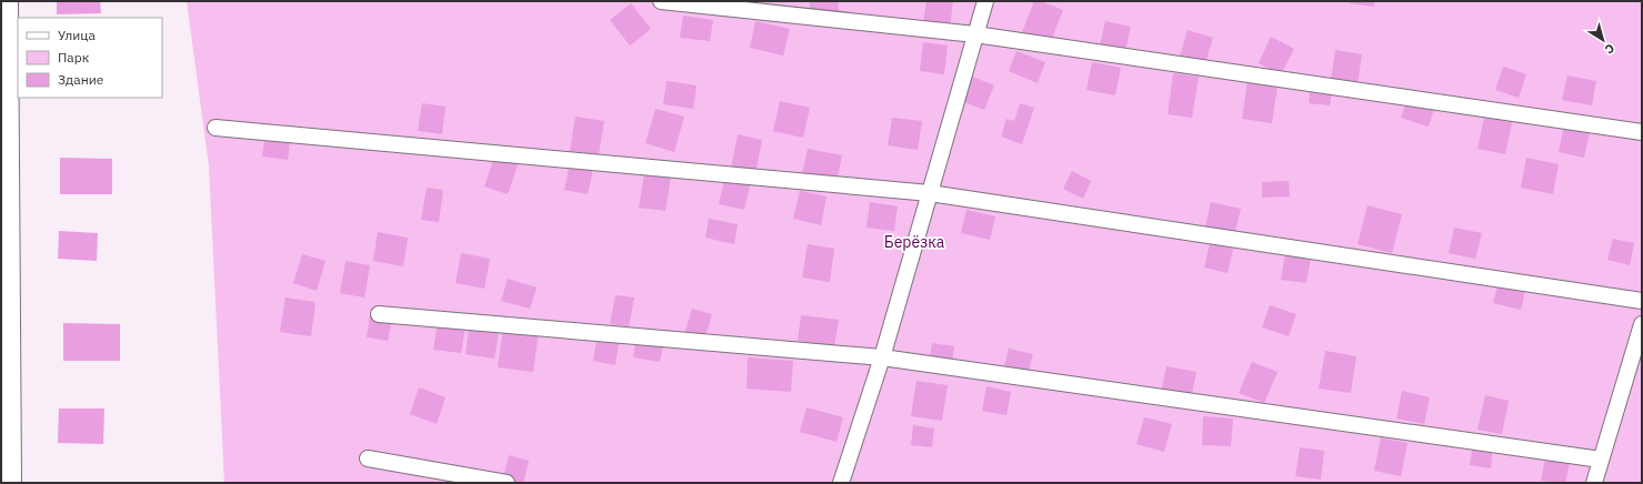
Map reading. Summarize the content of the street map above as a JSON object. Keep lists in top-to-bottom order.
{
  "parks": ["Берёзка"],
  "legend": ["Улица", "Парк", "Здание"],
  "north": "bottom right"
}
